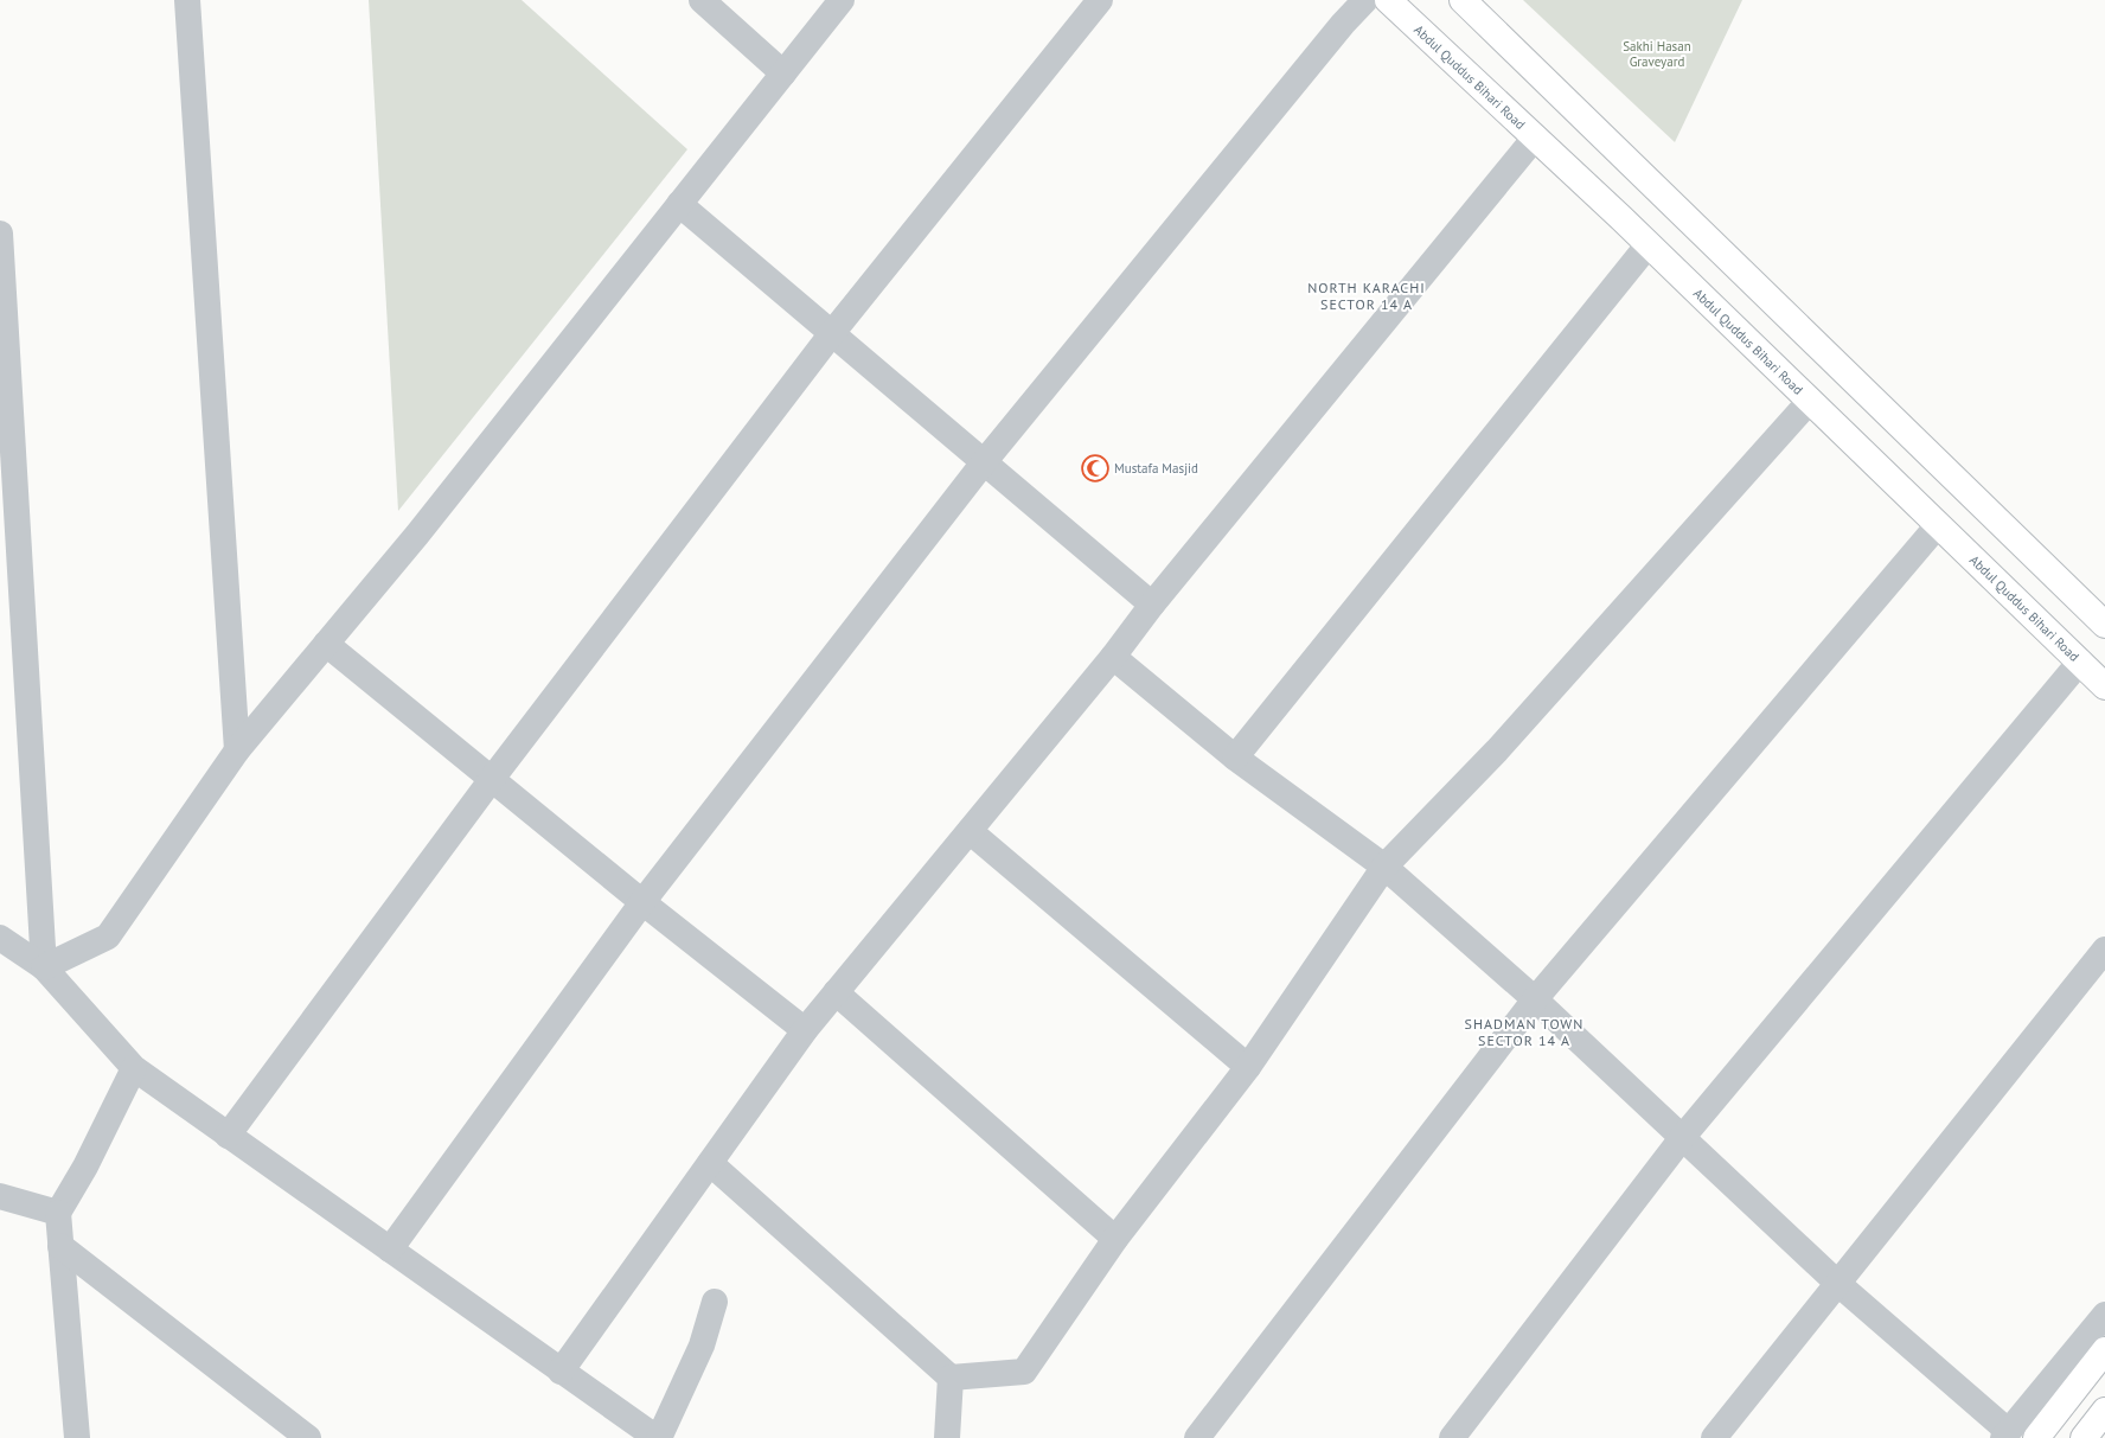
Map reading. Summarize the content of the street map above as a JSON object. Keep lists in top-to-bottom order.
{
  "streets": {
    "main road": ["Abdul Quddus Bihari Road"]
  },
  "districts": ["NORTH KARACHI SECTOR 14 A", "SHADMAN TOWN SECTOR 14 A"],
  "parks": ["Sakhi Hasan Graveyard"],
  "places": {
    "mosque": ["Mustafa Masjid"]
  }
}
